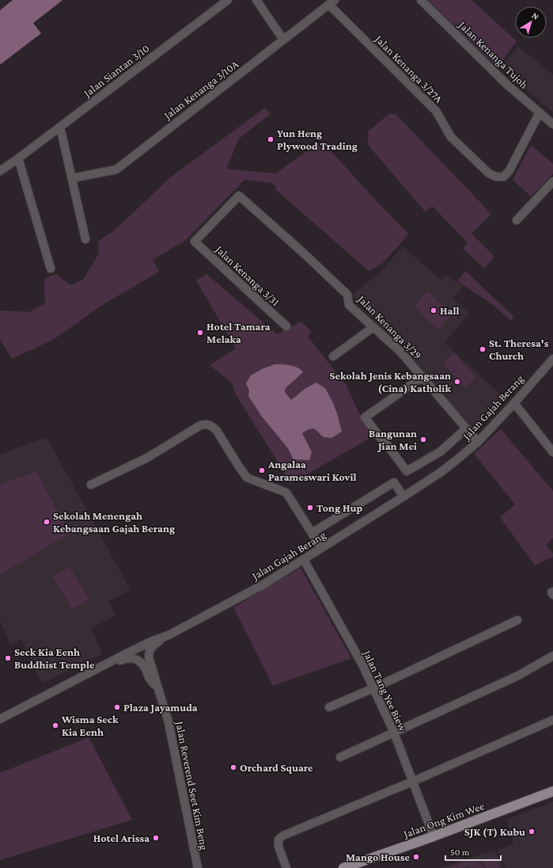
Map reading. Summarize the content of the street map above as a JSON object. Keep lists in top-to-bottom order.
{
  "streets": {
    "main road": ["Jalan Ong Kim Wee"],
    "street": [
      "Jalan Kenanga Tujoh",
      "Jalan Kenanga 3/27A",
      "Jalan Siantan 3/10",
      "Jalan Kenanga 3/10A",
      "Jalan Kenanga 3/31",
      "Jalan Kenanga 3/29",
      "Jalan Gajah Berang",
      "Jalan Tang Yee Biew",
      "Jalan Reverend Seet Kim Beng"
    ]
  },
  "crossings": [
    ["Jalan Kenanga Tujoh", "Jalan Kenanga 3/27A"],
    ["Jalan Kenanga 3/27A", "Jalan Kenanga 3/10A"],
    ["Jalan Kenanga 3/31", "Jalan Kenanga 3/29"],
    ["Jalan Kenanga 3/29", "Jalan Gajah Berang"],
    ["Jalan Gajah Berang", "Jalan Tang Yee Biew"],
    ["Jalan Gajah Berang", "Jalan Reverend Seet Kim Beng"],
    ["Jalan Tang Yee Biew", "Jalan Ong Kim Wee"]
  ],
  "places": [
    "Yun Heng Plywood Trading",
    "Hall",
    "Hotel Tamara Melaka",
    "St. Theresa's Church",
    "Sekolah Jenis Kebangsaan (Cina) Katholik",
    "Bangunan Jian Mei",
    "Angalaa Parameswari Kovil",
    "Tong Hup",
    "Sekolah Menengah Kebangsaan Gajah Berang",
    "Seck Kia Eenh Buddhist Temple",
    "Plaza Jayamuda",
    "Wisma Seck Kia Eenh",
    "Orchard Square",
    "SJK (T) Kubu",
    "Hotel Arissa",
    "Mango House"
  ],
  "scale_bar": "50 m",
  "north": "top right"
}
